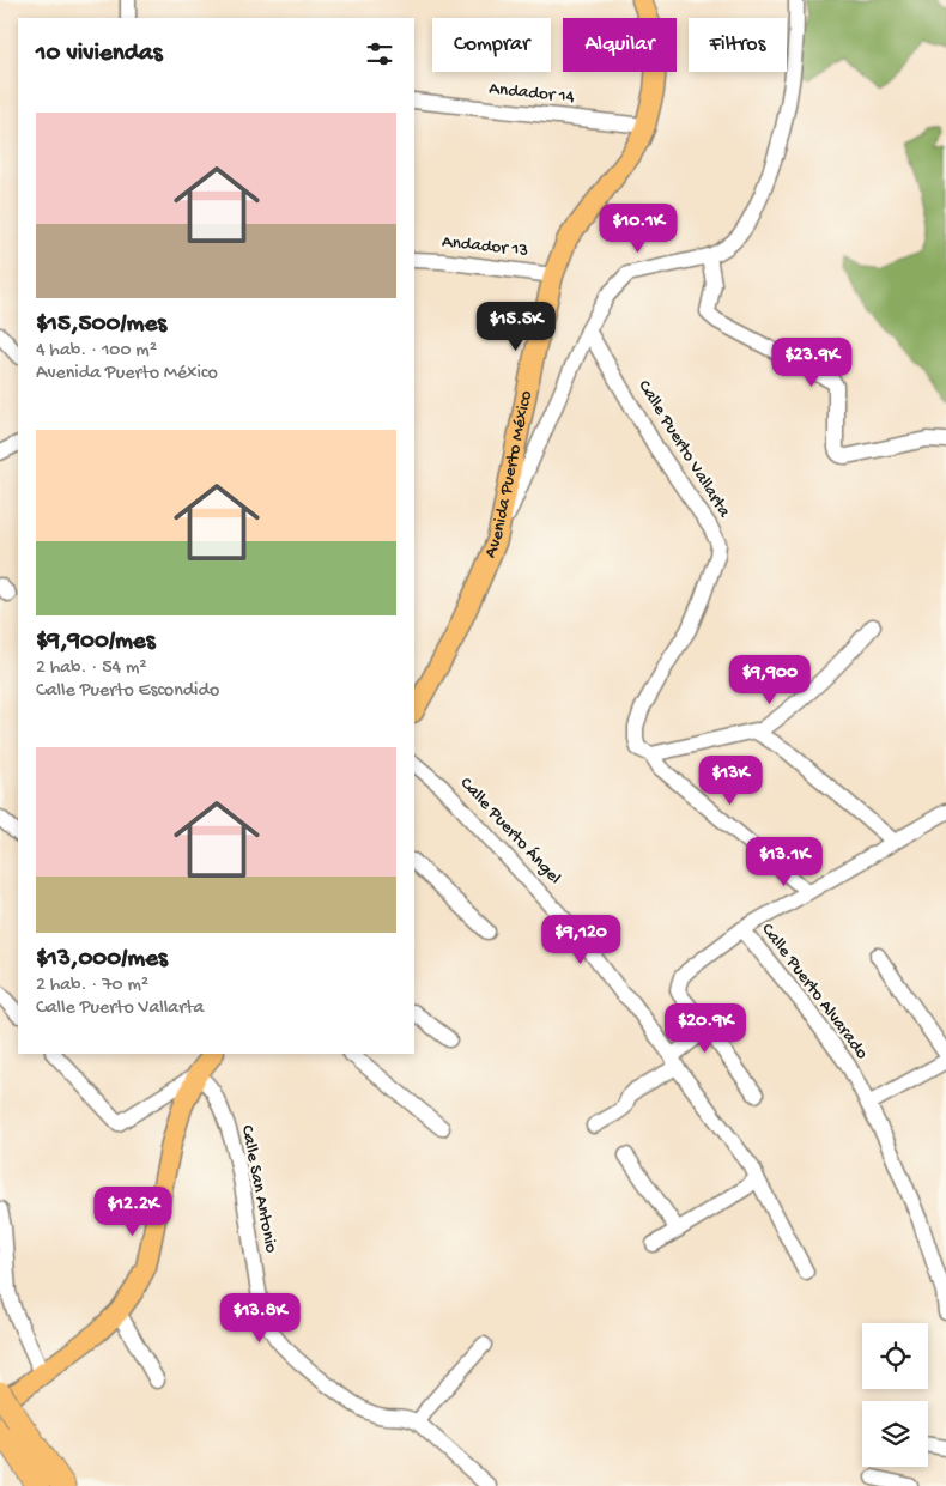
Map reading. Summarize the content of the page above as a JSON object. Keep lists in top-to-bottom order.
{
  "streets": {
    "main road": ["Avenida Puerto México"],
    "street": [
      "Andador 14",
      "Andador 13",
      "Calle Puerto Vallarta",
      "Calle Puerto Ángel",
      "Calle Puerto Alvarado",
      "Calle San Antonio"
    ]
  },
  "crossings": [
    ["Andador 14", "Avenida Puerto México"],
    ["Andador 13", "Avenida Puerto México"],
    ["Calle Puerto Vallarta", "Calle Puerto Alvarado"]
  ],
  "page": {
    "chip": ["Comprar", "Alquilar", "Filtros"],
    "heading": "10 viviendas",
    "list": [
      {
        "name": "$15,500/mes",
        "note": "4 hab. · 100 m² · Avenida Puerto México"
      },
      {
        "name": "$9,900/mes",
        "note": "2 hab. · 54 m² · Calle Puerto Escondido"
      },
      {
        "name": "$13,000/mes",
        "note": "2 hab. · 70 m² · Calle Puerto Vallarta"
      }
    ],
    "price": [
      "$10.1K",
      "$15.5K",
      "$23.9K",
      "$9,900",
      "$13K",
      "$13.1K",
      "$9,120",
      "$20.9K",
      "$12.2K",
      "$13.8K"
    ]
  }
}
